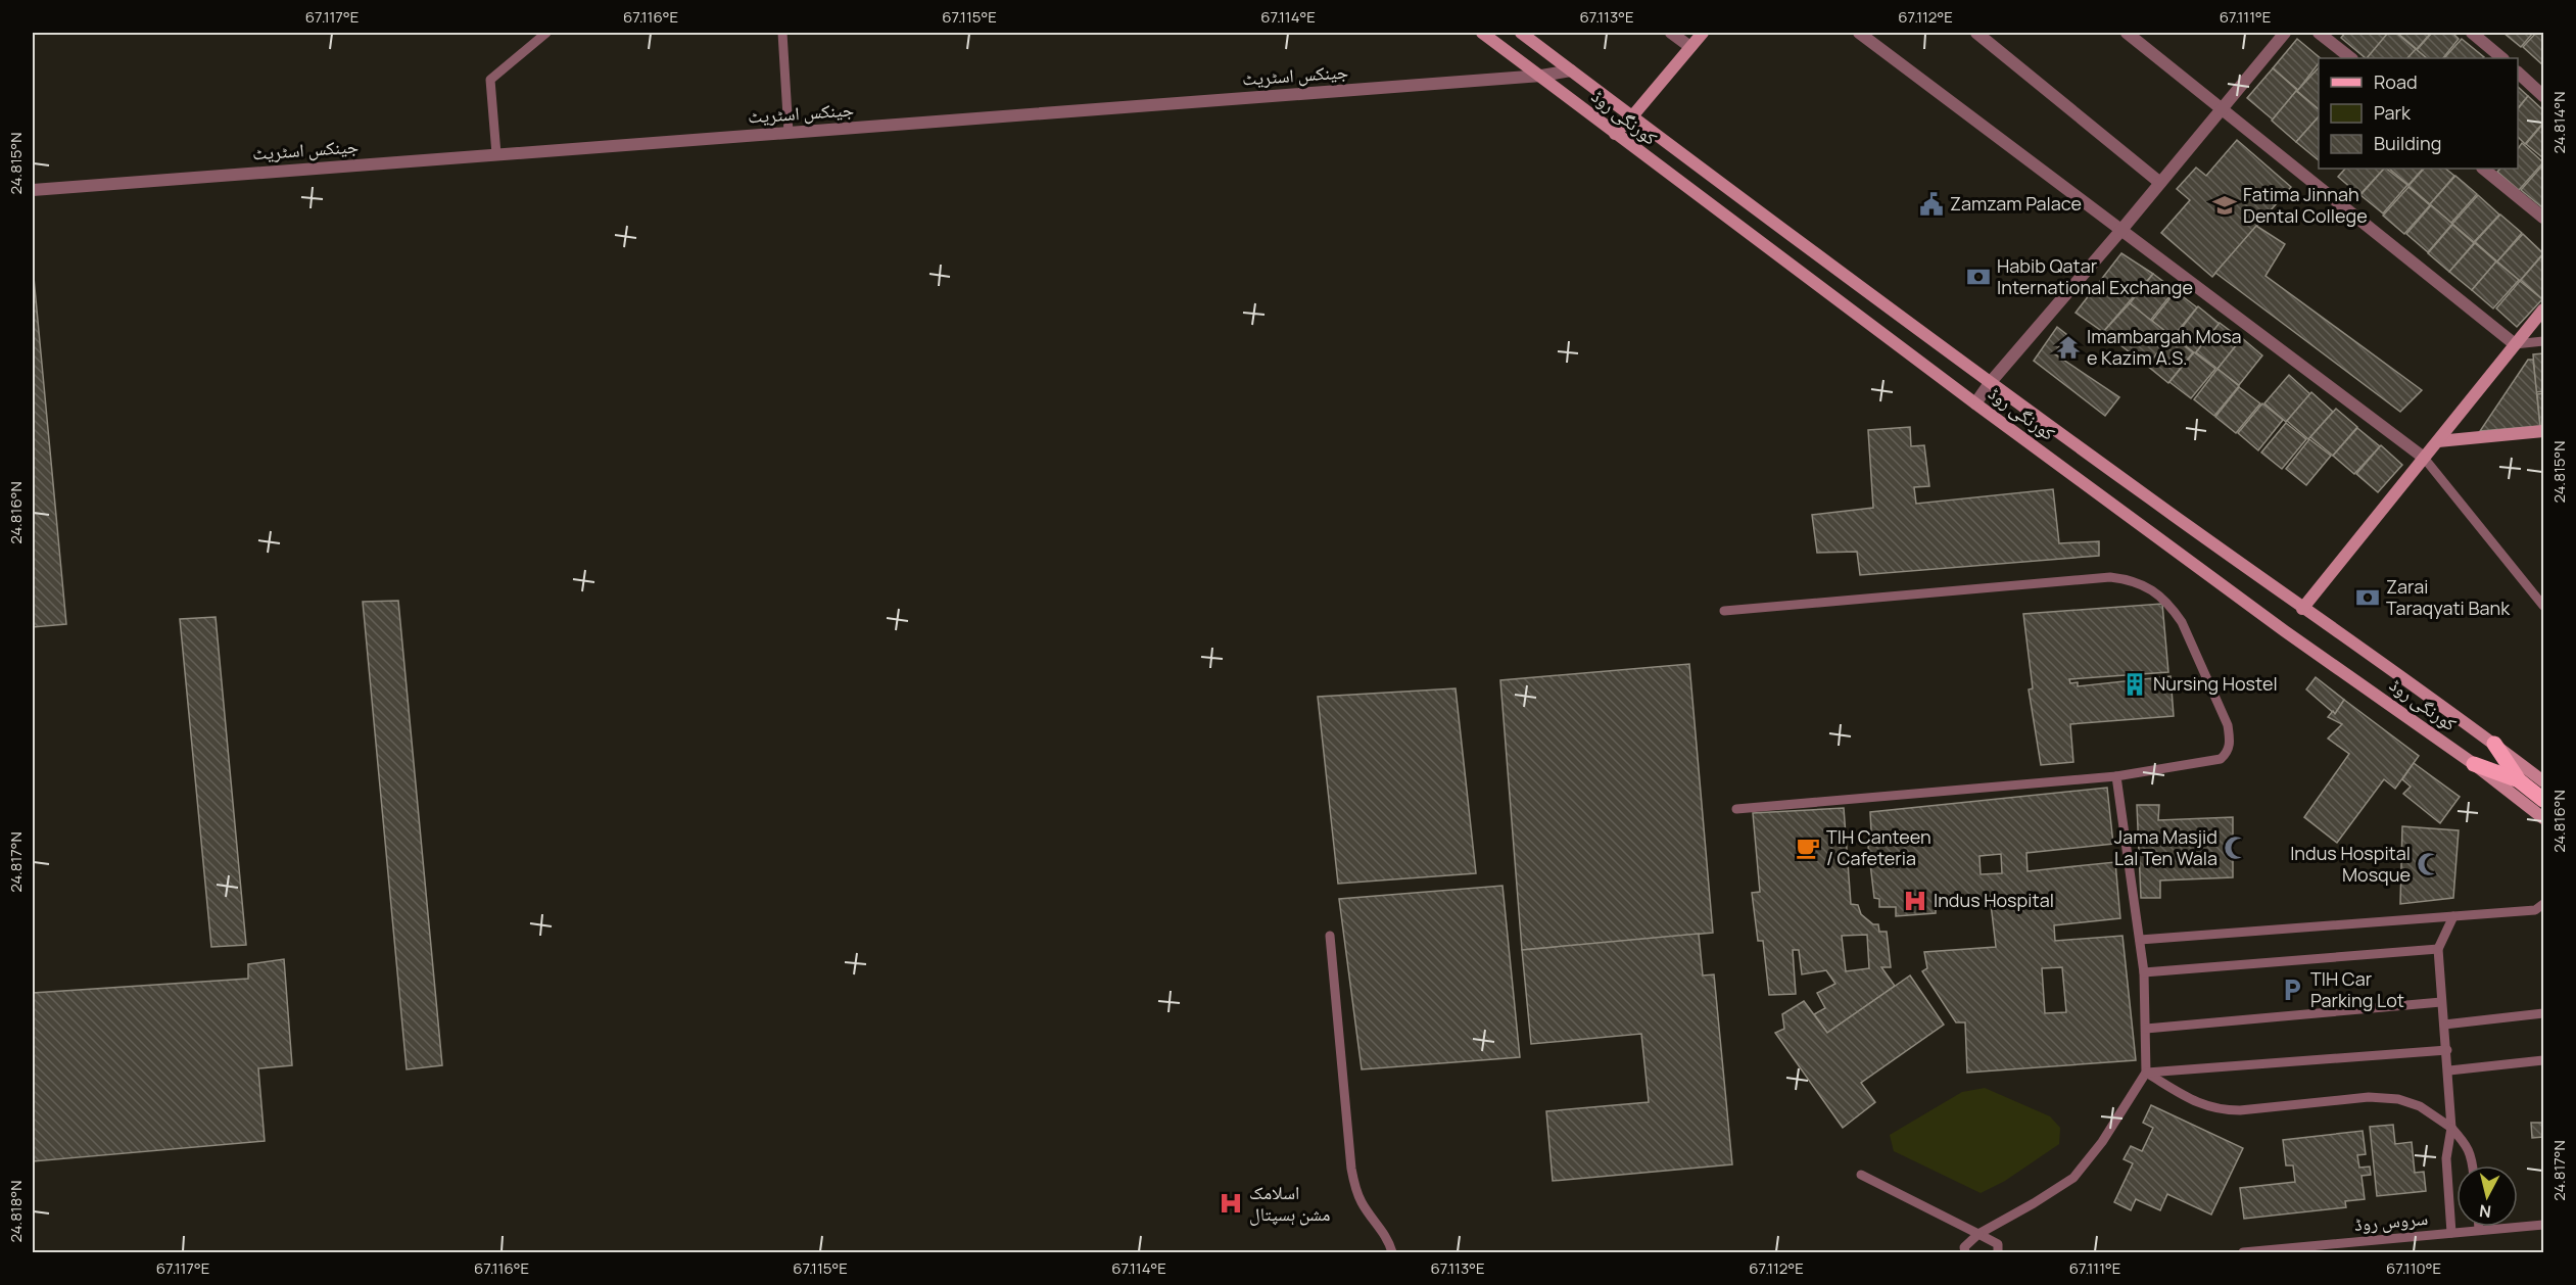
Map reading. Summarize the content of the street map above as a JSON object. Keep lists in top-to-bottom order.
{
  "streets": {
    "main road": ["کورنگی روڈ"],
    "street": ["جینکس اسٹریٹ"],
    "lane": ["سروس روڈ"]
  },
  "crossings": [
    ["جینکس اسٹریٹ", "کورنگی روڈ"]
  ],
  "places": {
    "public building": ["Zamzam Palace"],
    "school or university": ["Fatima Jinnah Dental College"],
    "bank": ["Habib Qatar International Exchange", "Zarai Taraqyati Bank"],
    "temple": ["Imambargah Mosa e Kazim A.S."],
    "building": ["Nursing Hostel"],
    "cafe": ["TIH Canteen / Cafeteria"],
    "mosque": ["Jama Masjid Lal Ten Wala", "Indus Hospital Mosque"],
    "hospital": ["Indus Hospital", "اسلامک مشن ہسپتال"],
    "parking": ["TIH Car Parking Lot"]
  },
  "legend": ["Road", "Park", "Building"],
  "north": "bottom",
  "coordinates": [
    "67.117°E",
    "67.116°E",
    "67.115°E",
    "67.114°E",
    "67.113°E",
    "67.112°E",
    "67.111°E",
    "24.814°N",
    "24.815°N",
    "24.816°N",
    "24.817°N",
    "24.818°N",
    "67.110°E"
  ]
}
